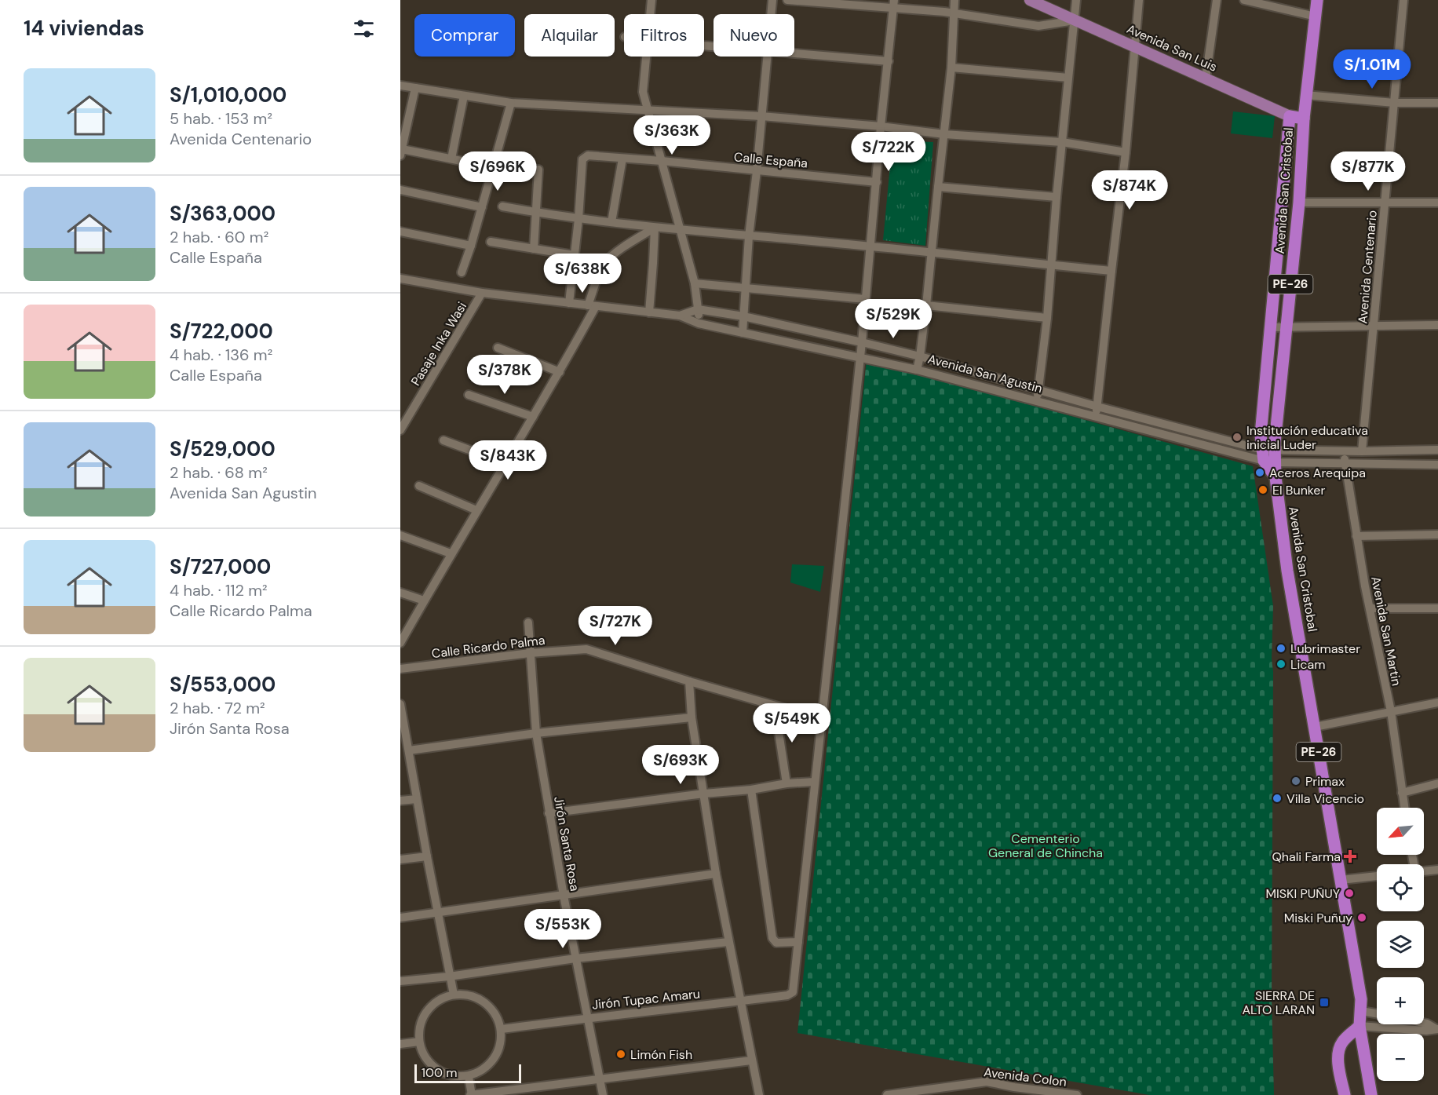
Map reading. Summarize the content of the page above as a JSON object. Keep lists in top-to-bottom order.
{
  "streets": {
    "highway": ["Avenida San Luis", "Avenida San Cristobal", "PE-26"],
    "street": [
      "Calle España",
      "Avenida Centenario",
      "Pasaje Inka Wasi",
      "Avenida San Agustin",
      "Avenida San Martin",
      "Calle Ricardo Palma",
      "Jirón Santa Rosa",
      "Jirón Tupac Amaru",
      "Avenida Colon"
    ]
  },
  "crossings": [
    ["Avenida San Luis", "Avenida San Cristobal"],
    ["Calle España", "Avenida San Agustin"],
    ["Avenida San Cristobal", "PE-26"],
    ["Avenida San Cristobal", "Avenida San Agustin"],
    ["Pasaje Inka Wasi", "Avenida San Agustin"],
    ["Calle Ricardo Palma", "Jirón Santa Rosa"],
    ["Jirón Santa Rosa", "Jirón Tupac Amaru"]
  ],
  "parks": ["Cementerio General de Chincha"],
  "places": {
    "other": [
      "Institución educativa inicial Luder",
      "Aceros Arequipa",
      "El Bunker",
      "Lubrimaster",
      "Licam",
      "Primax",
      "Villa Vicencio",
      "MISKI PUÑUY",
      "Miski Puñuy",
      "Limón Fish"
    ],
    "health": ["Qhali Farma"],
    "transit": ["SIERRA DE ALTO LARAN"]
  },
  "scale_bar": "100 m",
  "north": "bottom left",
  "page": {
    "heading": "14 viviendas",
    "chip": [
      "Comprar",
      "Alquilar",
      "Filtros",
      "Nuevo"
    ],
    "price": [
      "S/1.01M",
      "S/363K",
      "S/722K",
      "S/696K",
      "S/877K",
      "S/874K",
      "S/638K",
      "S/529K",
      "S/378K",
      "S/843K",
      "S/727K",
      "S/549K",
      "S/693K",
      "S/553K"
    ],
    "list": [
      {
        "name": "S/1,010,000",
        "note": "5 hab. · 153 m² · Avenida Centenario"
      },
      {
        "name": "S/363,000",
        "note": "2 hab. · 60 m² · Calle España"
      },
      {
        "name": "S/722,000",
        "note": "4 hab. · 136 m² · Calle España"
      },
      {
        "name": "S/529,000",
        "note": "2 hab. · 68 m² · Avenida San Agustin"
      },
      {
        "name": "S/727,000",
        "note": "4 hab. · 112 m² · Calle Ricardo Palma"
      },
      {
        "name": "S/553,000",
        "note": "2 hab. · 72 m² · Jirón Santa Rosa"
      }
    ],
    "map_buttons": ["+", "−"],
    "scale": "100 m"
  }
}
